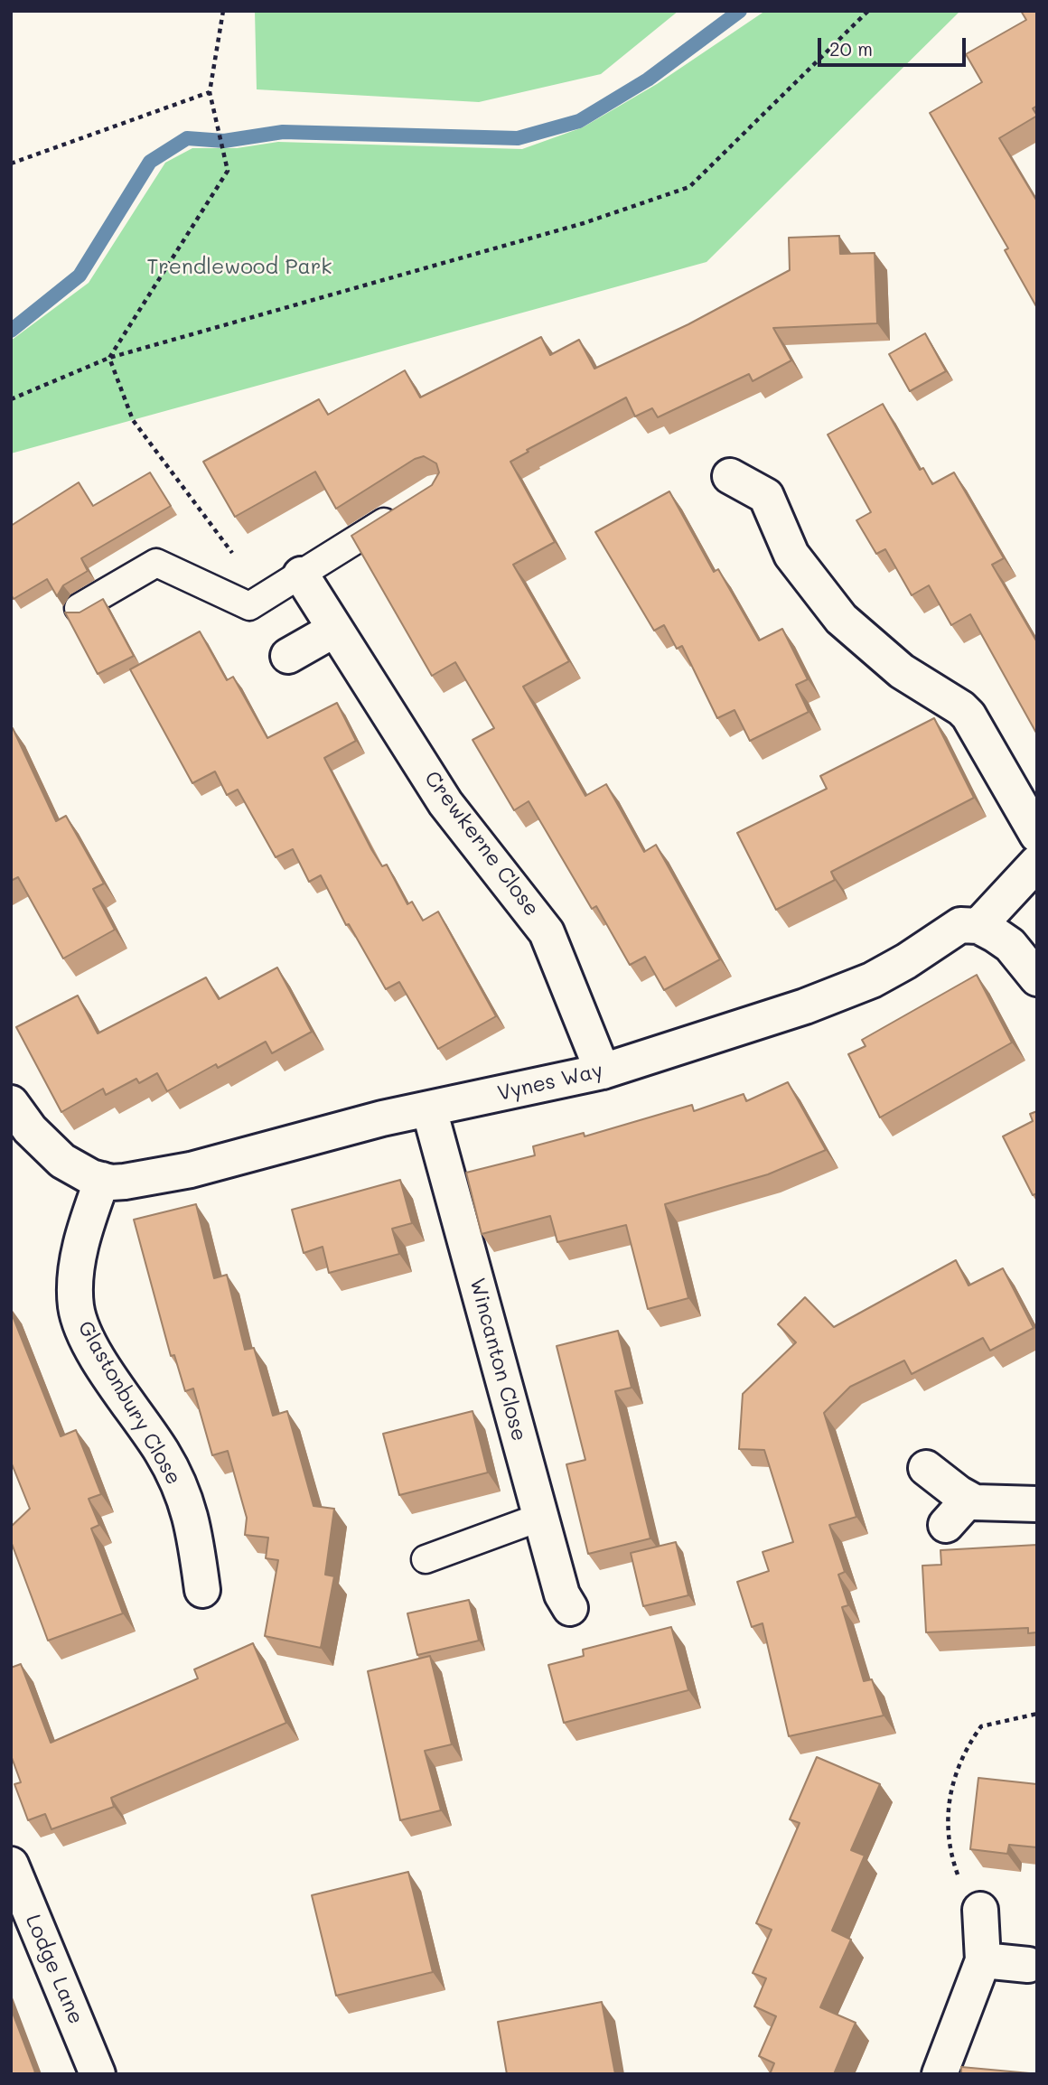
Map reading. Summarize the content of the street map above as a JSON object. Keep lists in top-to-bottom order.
{
  "streets": {
    "street": [
      "Crewkerne Close",
      "Vynes Way",
      "Wincanton Close",
      "Glastonbury Close",
      "Lodge Lane"
    ]
  },
  "crossings": [
    ["Crewkerne Close", "Vynes Way"],
    ["Vynes Way", "Wincanton Close"],
    ["Vynes Way", "Glastonbury Close"]
  ],
  "parks": ["Trendlewood Park"],
  "scale_bar": "20 m"
}
